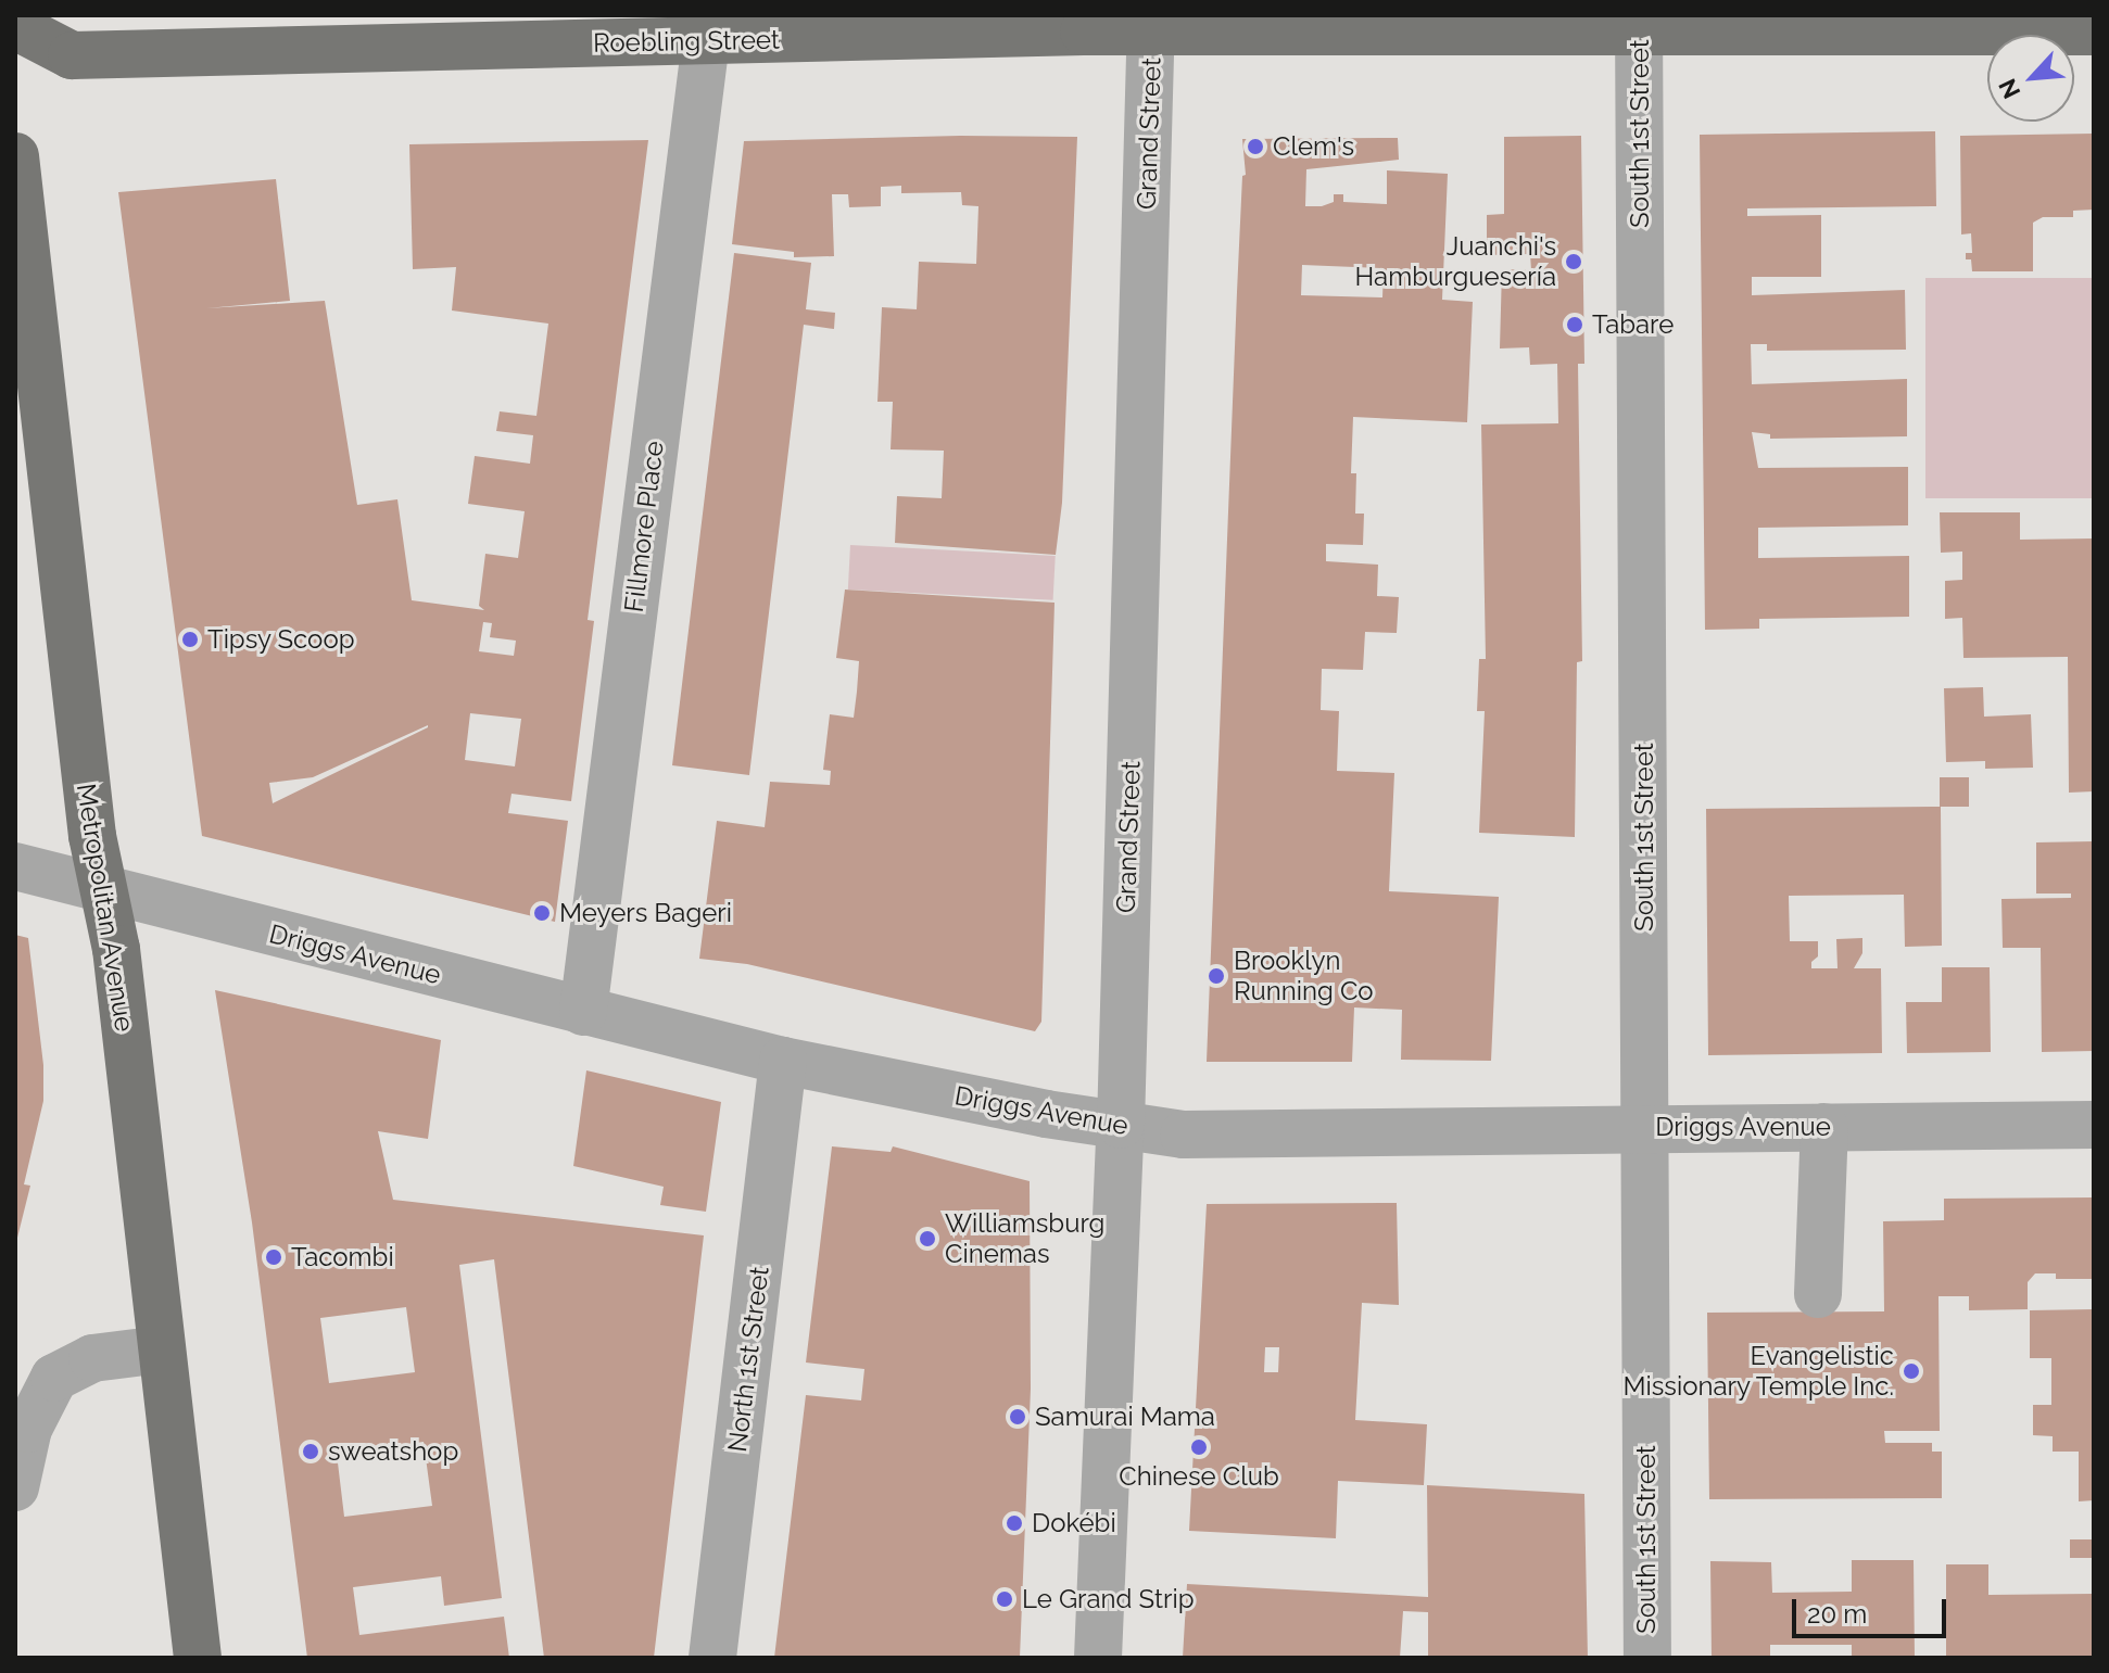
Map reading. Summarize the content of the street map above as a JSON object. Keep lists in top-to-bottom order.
{
  "streets": {
    "main road": ["Roebling Street", "Metropolitan Avenue"],
    "street": [
      "Grand Street",
      "South 1st Street",
      "Fillmore Place",
      "Driggs Avenue",
      "North 1st Street"
    ]
  },
  "crossings": [
    ["Roebling Street", "Grand Street"],
    ["Roebling Street", "South 1st Street"],
    ["Roebling Street", "Fillmore Place"],
    ["Grand Street", "Driggs Avenue"],
    ["South 1st Street", "Driggs Avenue"],
    ["Fillmore Place", "Driggs Avenue"],
    ["Metropolitan Avenue", "Driggs Avenue"],
    ["Driggs Avenue", "North 1st Street"]
  ],
  "places": [
    "Clem's",
    "Juanchi's Hamburguesería",
    "Tabare",
    "Tipsy Scoop",
    "Meyers Bageri",
    "Brooklyn Running Co",
    "Williamsburg Cinemas",
    "Tacombi",
    "Evangelistic Missionary Temple Inc.",
    "Samurai Mama",
    "Chinese Club",
    "sweatshop",
    "Dokébi",
    "Le Grand Strip"
  ],
  "scale_bar": "20 m",
  "north": "bottom left"
}
